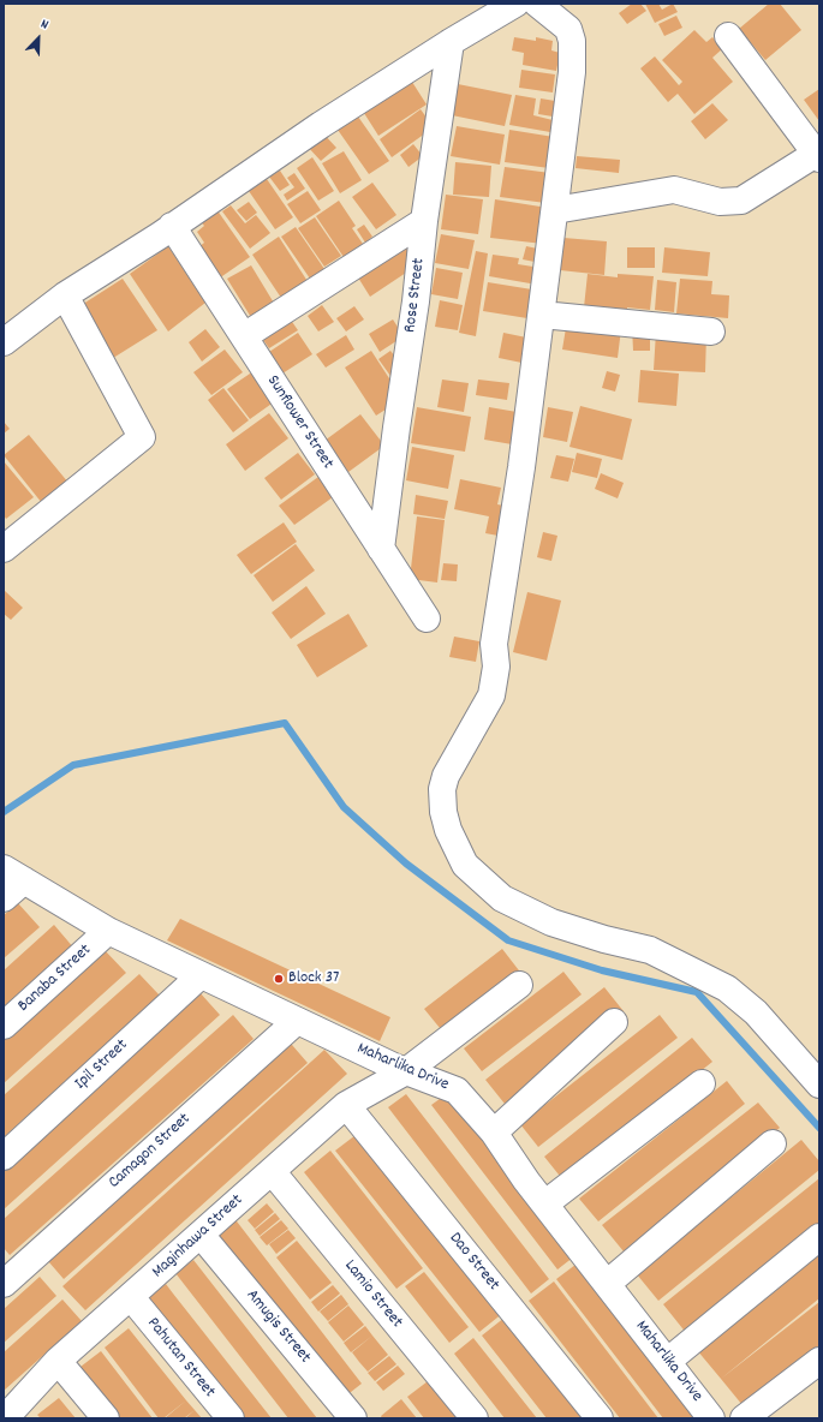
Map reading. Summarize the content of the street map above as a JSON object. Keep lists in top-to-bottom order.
{
  "streets": {
    "street": [
      "Rose Street",
      "Sunflower Street",
      "Banaba Street",
      "Ipil Street",
      "Maharlika Drive",
      "Camagon Street",
      "Maginhawa Street",
      "Dao Street",
      "Lamio Street",
      "Amugis Street",
      "Pahutan Street"
    ]
  },
  "crossings": [
    ["Rose Street", "Sunflower Street"],
    ["Banaba Street", "Maharlika Drive"],
    ["Ipil Street", "Maharlika Drive"],
    ["Maharlika Drive", "Camagon Street"],
    ["Maharlika Drive", "Maginhawa Street"],
    ["Maginhawa Street", "Dao Street"],
    ["Maginhawa Street", "Lamio Street"],
    ["Maginhawa Street", "Amugis Street"],
    ["Maginhawa Street", "Pahutan Street"]
  ],
  "places": ["Block 37"],
  "north": "top right"
}
